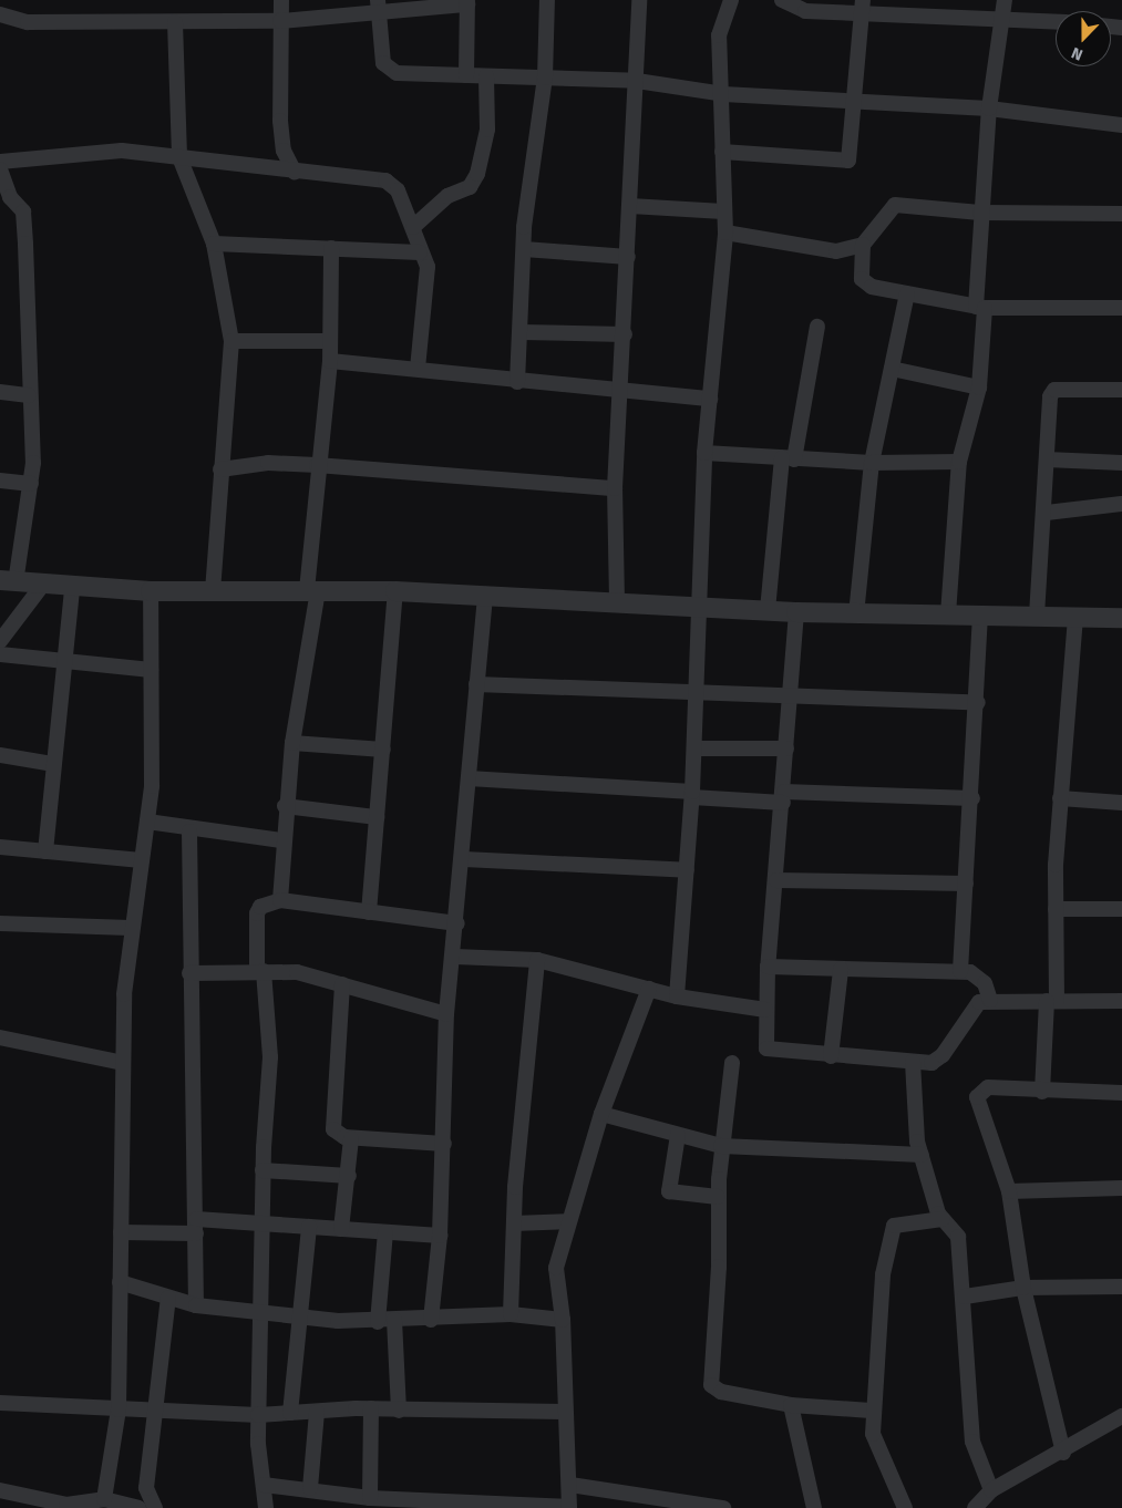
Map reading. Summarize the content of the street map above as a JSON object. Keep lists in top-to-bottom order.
{
  "north": "bottom"
}
